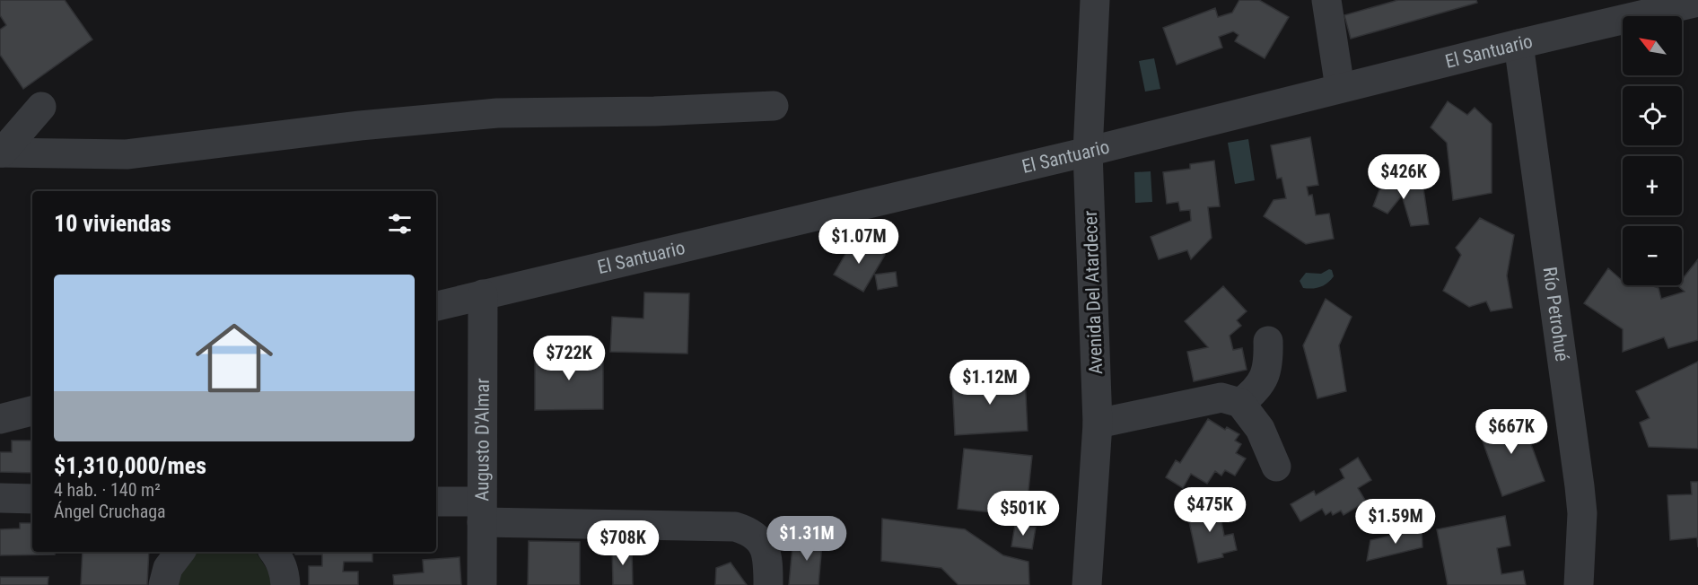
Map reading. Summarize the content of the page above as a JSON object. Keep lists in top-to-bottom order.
{
  "streets": {
    "street": [
      "El Santuario",
      "Avenida Del Atardecer",
      "Río Petrohué",
      "Augusto D'Almar"
    ]
  },
  "crossings": [
    ["El Santuario", "Avenida Del Atardecer"],
    ["El Santuario", "Río Petrohué"],
    ["El Santuario", "Augusto D'Almar"]
  ],
  "north": "top left",
  "page": {
    "map_buttons": ["+", "−"],
    "price": [
      "$426K",
      "$1.07M",
      "$722K",
      "$1.12M",
      "$667K",
      "$475K",
      "$501K",
      "$1.59M",
      "$1.31M",
      "$708K"
    ],
    "heading": "10 viviendas",
    "list": [
      {
        "name": "$1,310,000/mes",
        "note": "4 hab. · 140 m² · Ángel Cruchaga"
      }
    ]
  }
}
